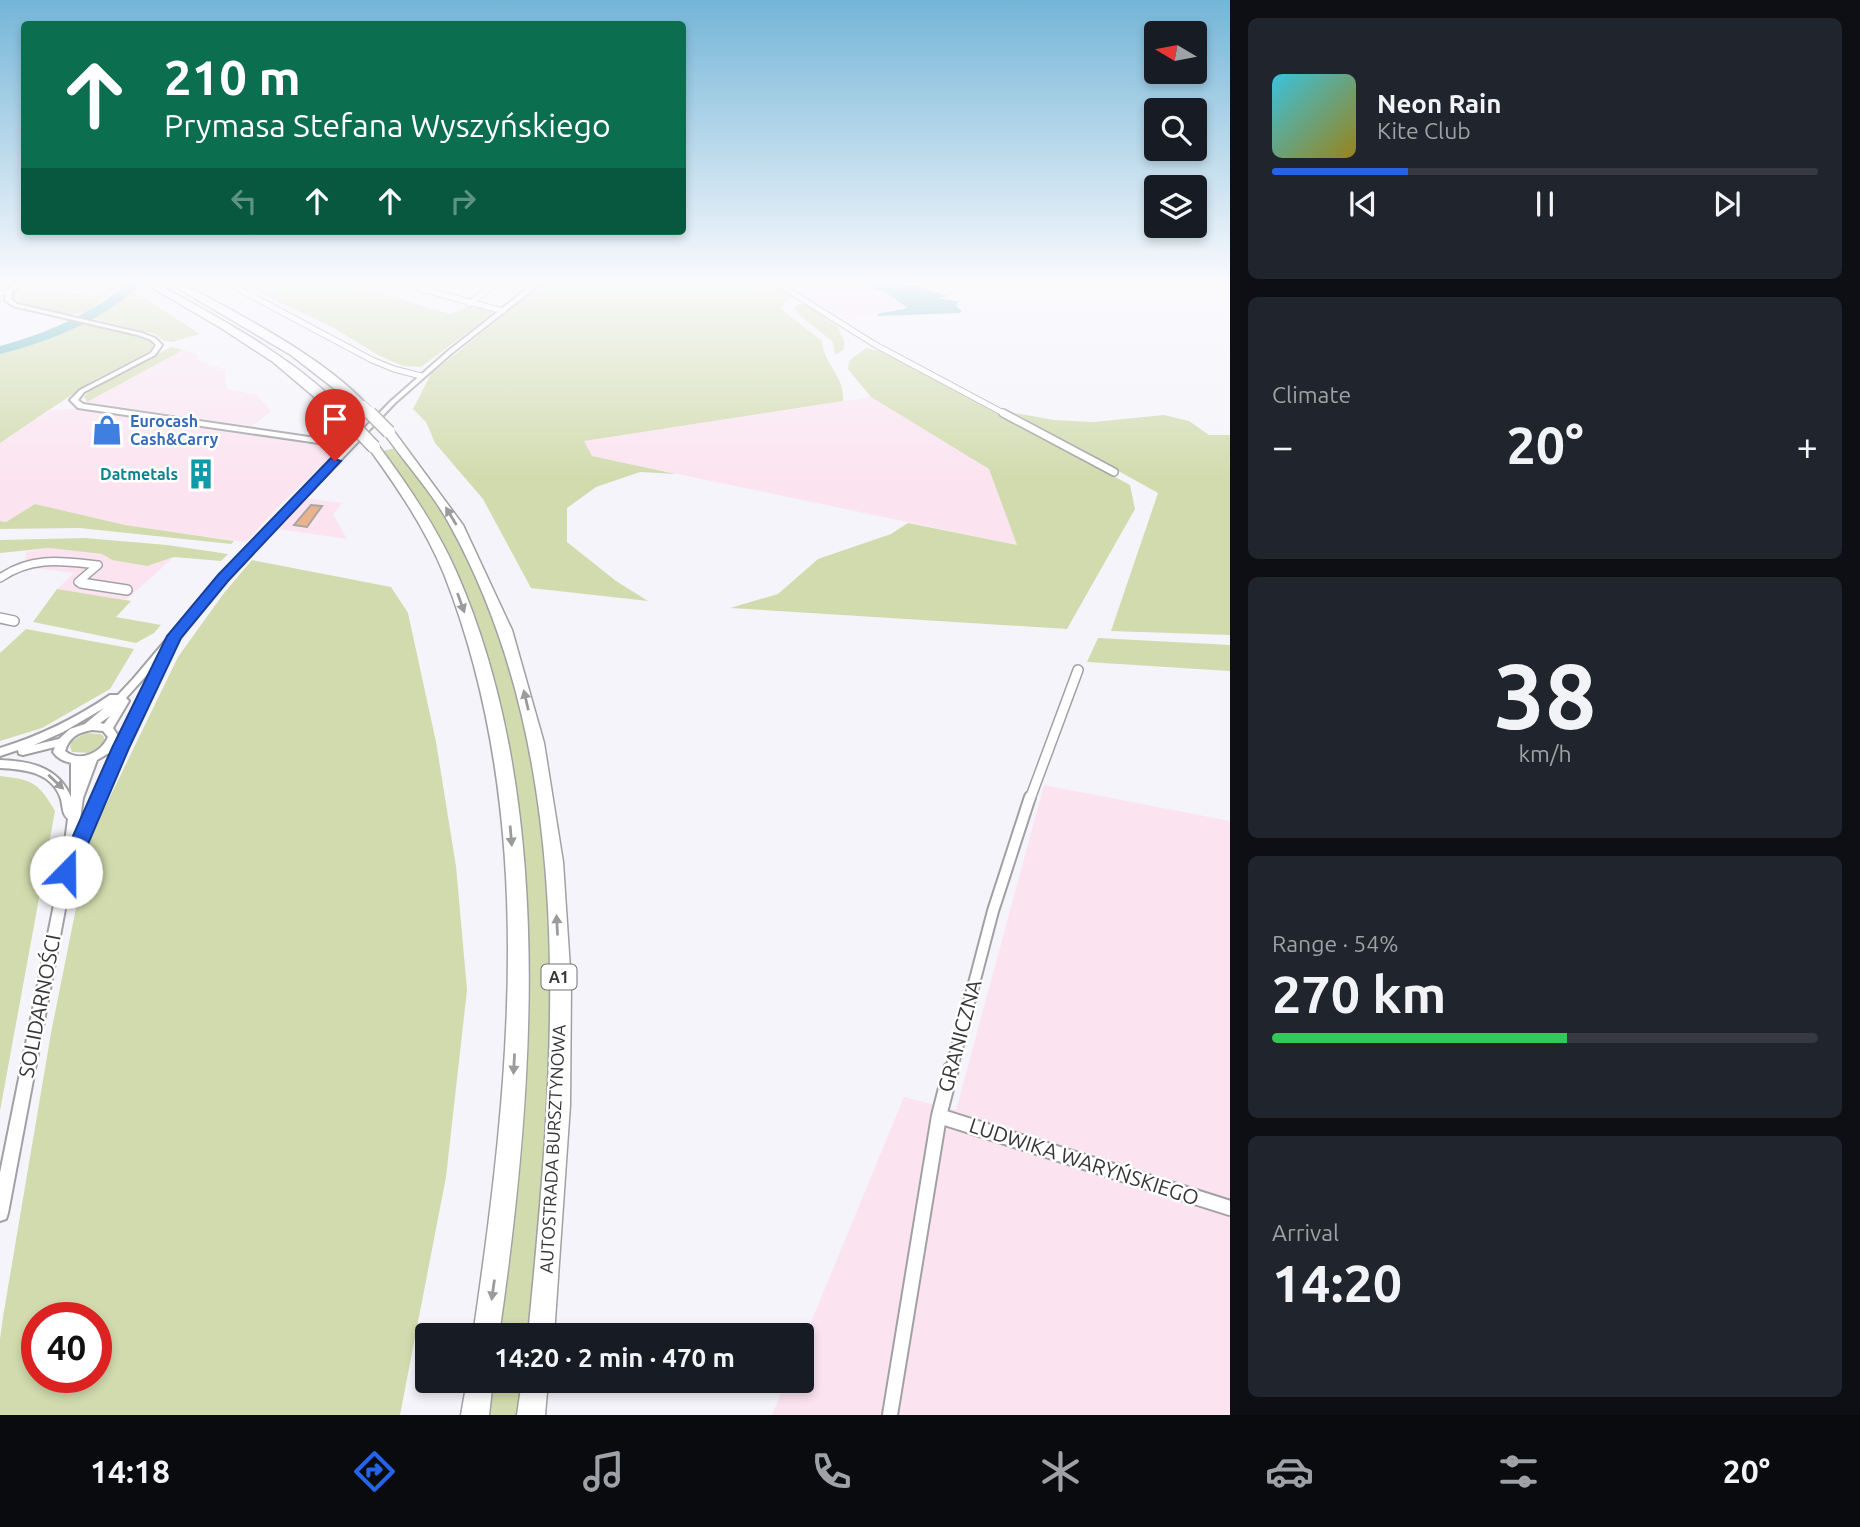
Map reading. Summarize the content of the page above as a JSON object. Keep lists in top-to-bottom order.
{
  "streets": {
    "highway": ["A1", "AUTOSTRADA BURSZTYNOWA"],
    "street": ["SOLIDARNOŚCI", "GRANICZNA", "LUDWIKA WARYŃSKIEGO"]
  },
  "crossings": [
    ["GRANICZNA", "LUDWIKA WARYŃSKIEGO"]
  ],
  "places": {
    "shop": ["Eurocash Cash&Carry"],
    "building": ["Datmetals"]
  },
  "north": "left",
  "page": {
    "turn": ["210 m", "Prymasa Stefana Wyszyńskiego"],
    "song": ["Neon Rain", "Kite Club"],
    "tile": [
      "Climate",
      ["38", "km/h"],
      ["Range · 54%", "270 km"],
      ["Arrival", "14:20"]
    ],
    "heat": ["−", "20°", "+"],
    "limit": "40",
    "trip": "14:20 · 2 min · 470 m",
    "tabs": ["14:18", "20°"]
  }
}
